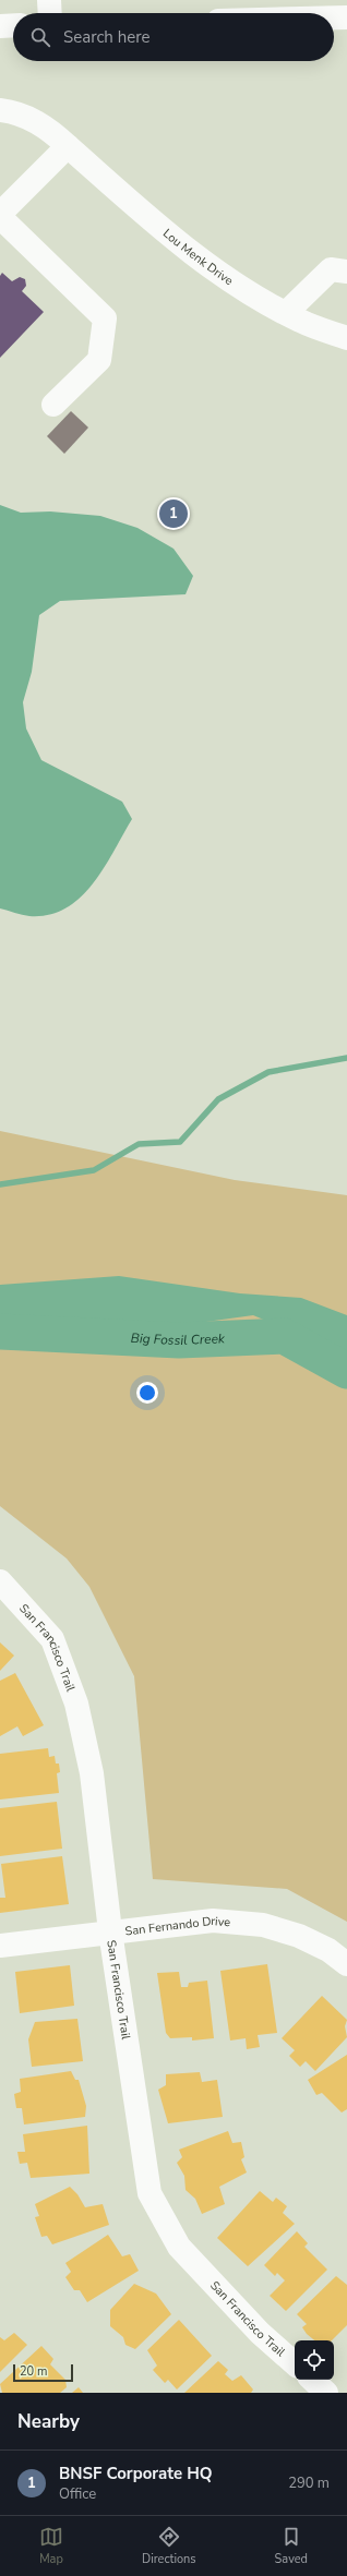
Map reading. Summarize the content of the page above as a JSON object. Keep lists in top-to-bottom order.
{
  "streets": {
    "street": ["Lou Menk Drive", "San Francisco Trail", "San Fernando Drive"]
  },
  "crossings": [
    ["San Francisco Trail", "San Fernando Drive"]
  ],
  "water": ["Big Fossil Creek"],
  "scale_bar": "20 m",
  "page": {
    "search": "Search here",
    "pins": "1",
    "scale": "20 m",
    "heading": "Nearby",
    "list": [
      {
        "mark": "1",
        "name": "BNSF Corporate HQ",
        "note": "Office",
        "value": "290 m"
      }
    ],
    "nav": ["Map", "Directions", "Saved"]
  }
}
